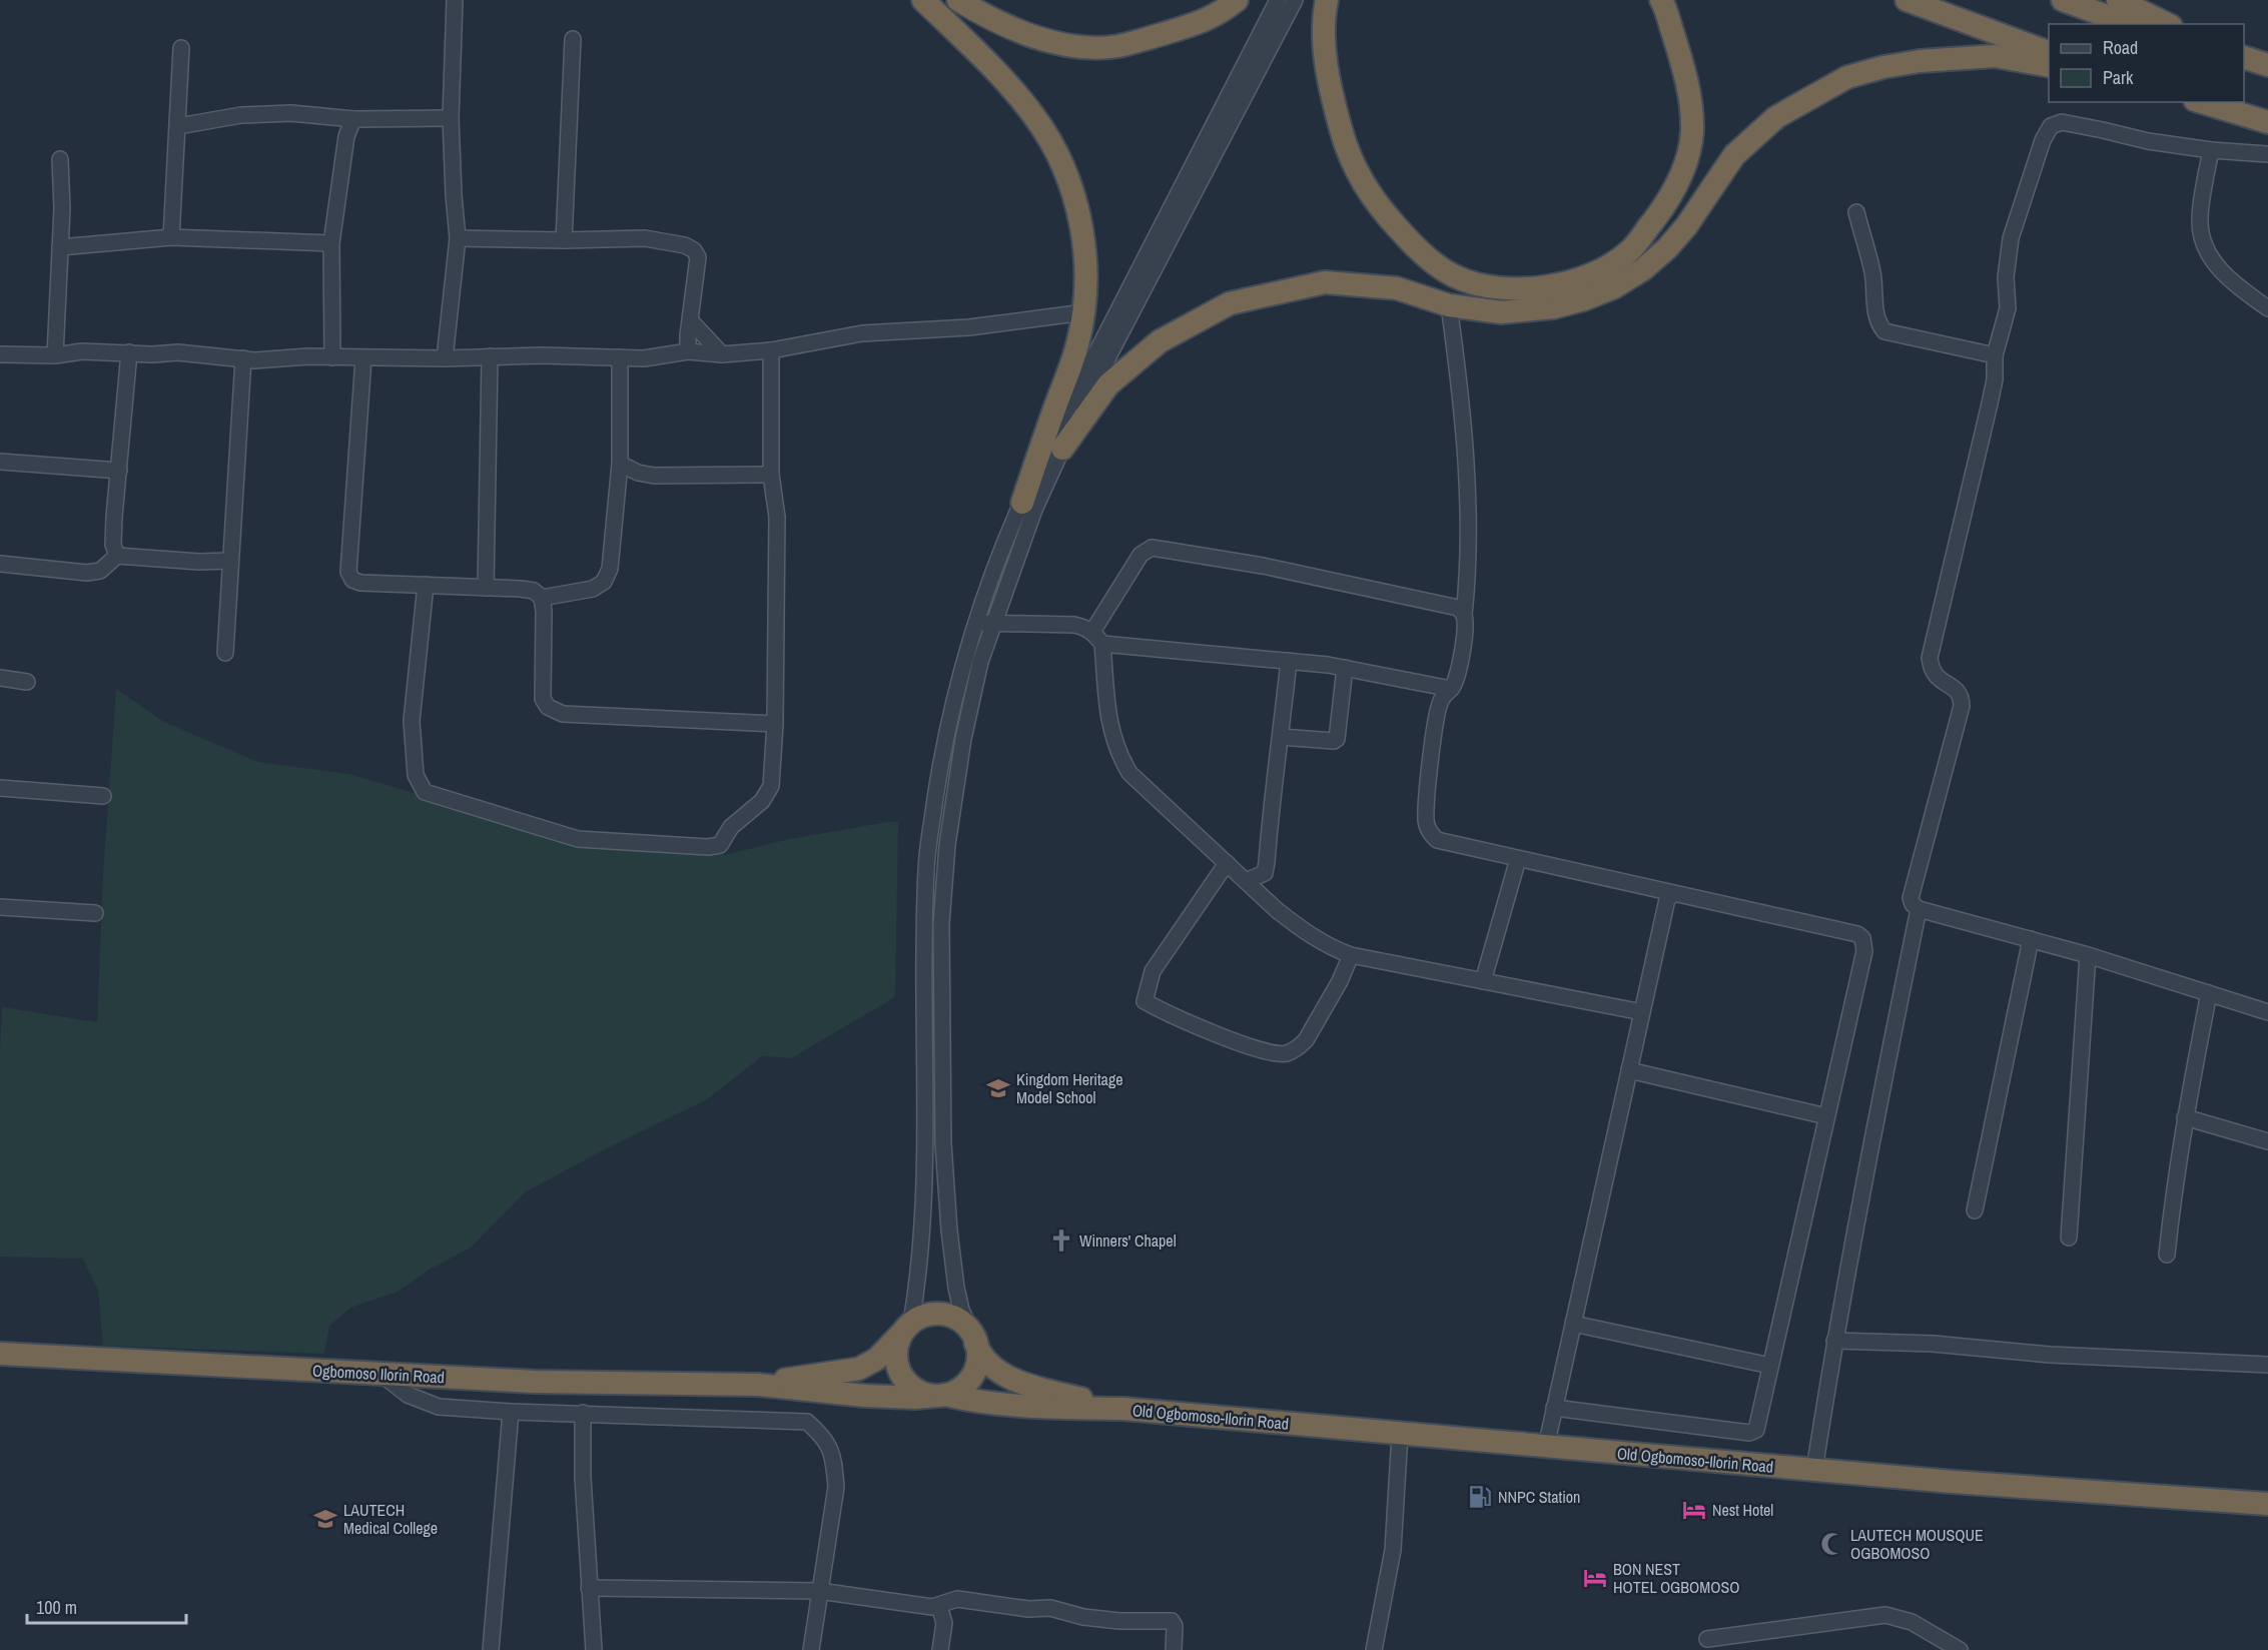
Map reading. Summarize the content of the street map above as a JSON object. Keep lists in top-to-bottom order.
{
  "streets": {
    "highway": ["Ogbomoso Ilorin Road", "Old Ogbomoso-Ilorin Road"]
  },
  "places": {
    "school or university": ["Kingdom Heritage Model School", "LAUTECH Medical College"],
    "church": ["Winners' Chapel"],
    "fuel station": ["NNPC Station"],
    "hotel": ["Nest Hotel", "BON NEST HOTEL OGBOMOSO"],
    "mosque": ["LAUTECH MOUSQUE OGBOMOSO"]
  },
  "legend": ["Road", "Park"],
  "scale_bar": "100 m"
}
